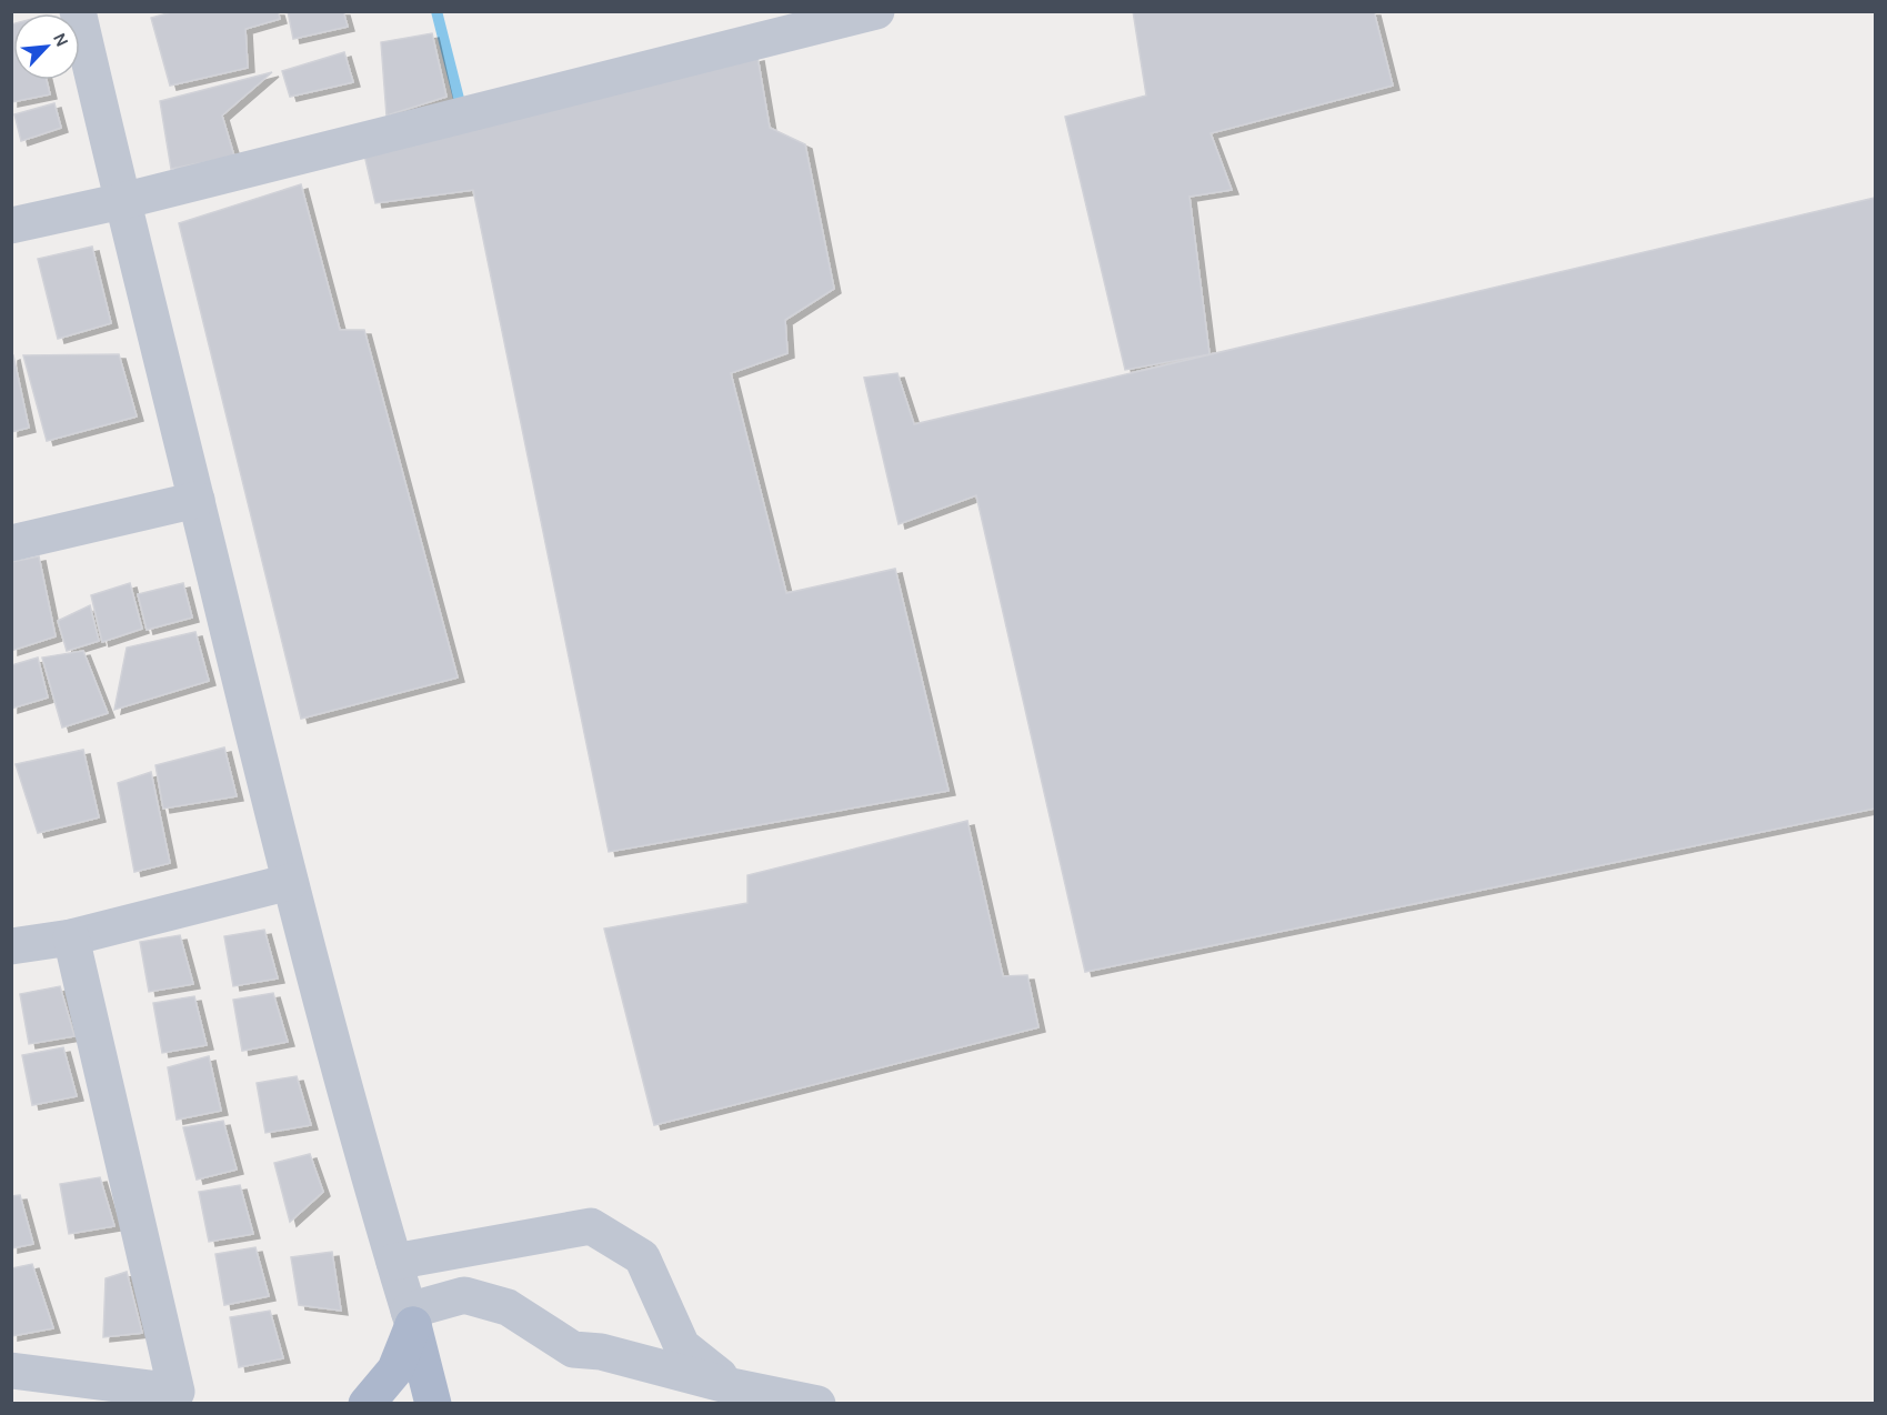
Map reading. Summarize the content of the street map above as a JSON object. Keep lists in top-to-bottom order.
{
  "north": "top right"
}
